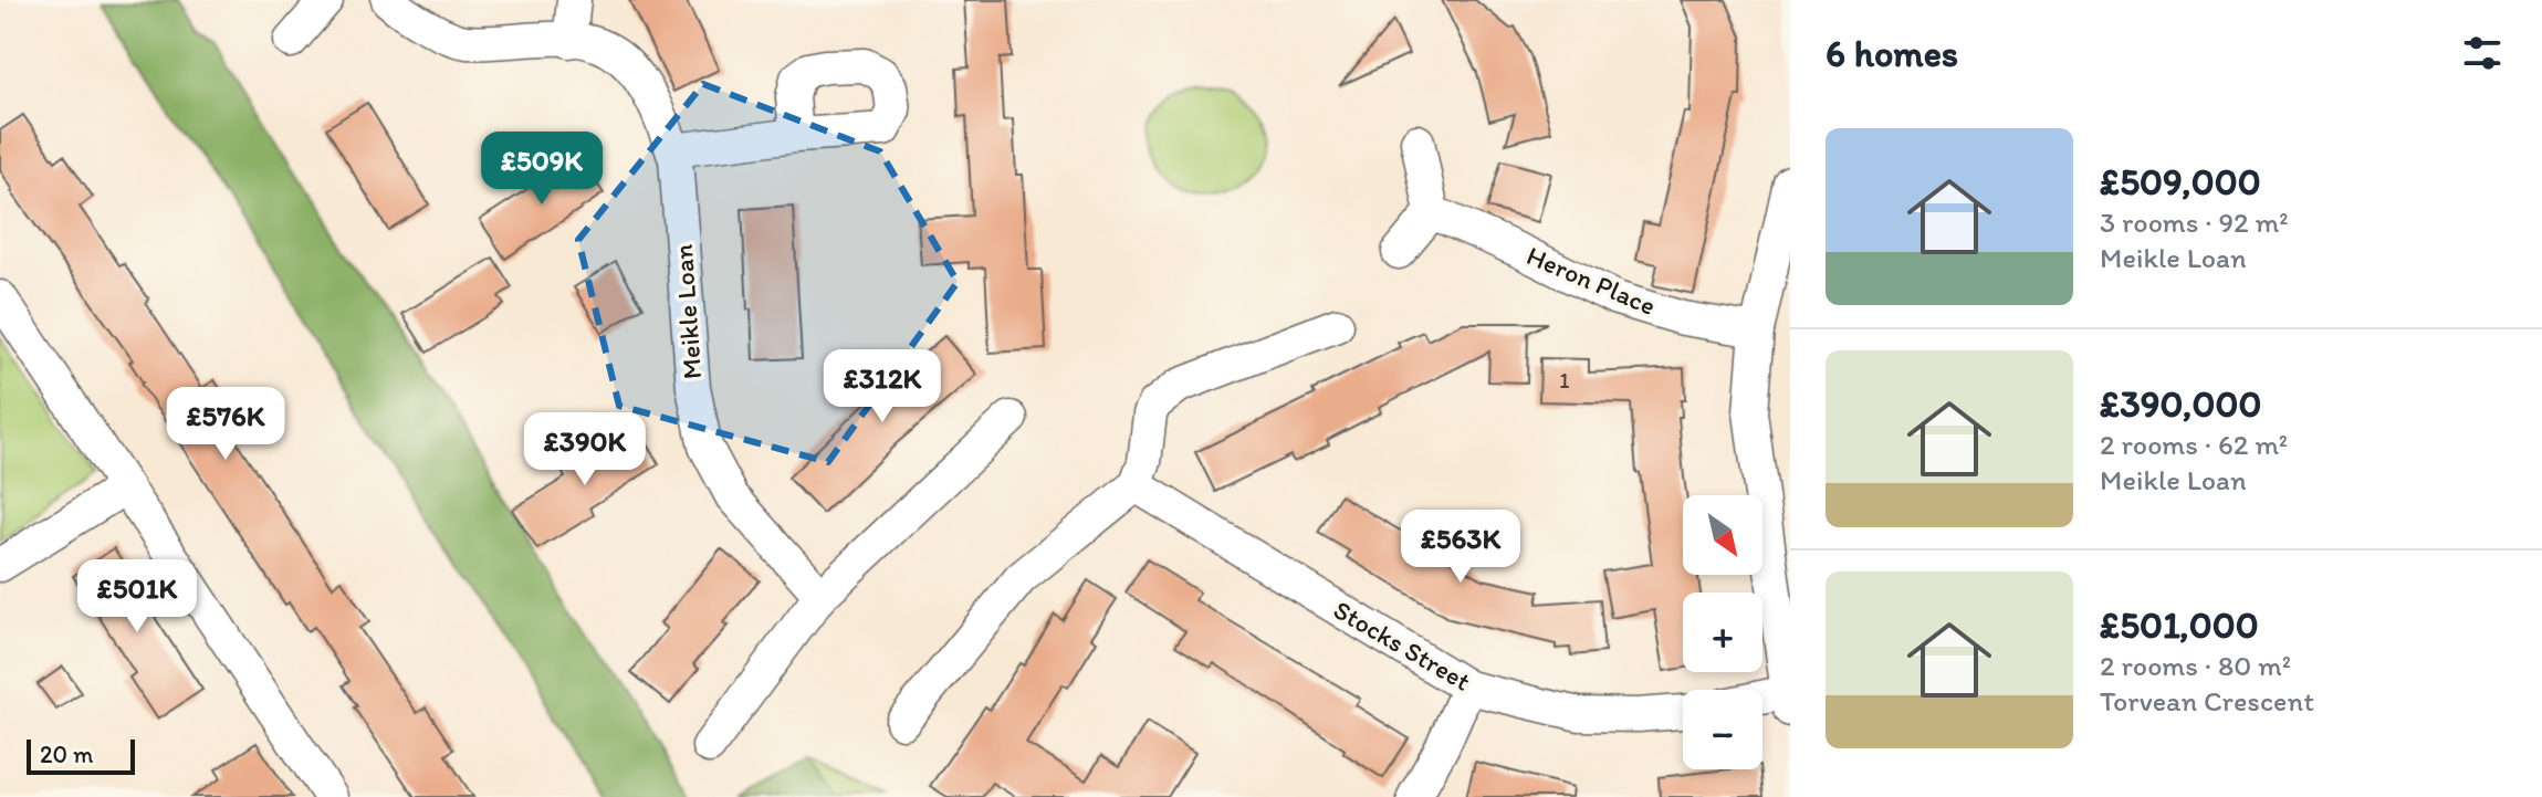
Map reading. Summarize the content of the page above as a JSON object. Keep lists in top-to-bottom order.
{
  "streets": {
    "street": ["Heron Place", "Meikle Loan", "Stocks Street"]
  },
  "house_numbers": ["1"],
  "scale_bar": "20 m",
  "north": "bottom right",
  "page": {
    "heading": "6 homes",
    "list": [
      {
        "name": "£509,000",
        "note": "3 rooms · 92 m² · Meikle Loan"
      },
      {
        "name": "£390,000",
        "note": "2 rooms · 62 m² · Meikle Loan"
      },
      {
        "name": "£501,000",
        "note": "2 rooms · 80 m² · Torvean Crescent"
      }
    ],
    "price": [
      "£509K",
      "£312K",
      "£576K",
      "£390K",
      "£563K",
      "£501K"
    ],
    "map_buttons": ["+", "−"],
    "scale": "20 m"
  }
}
